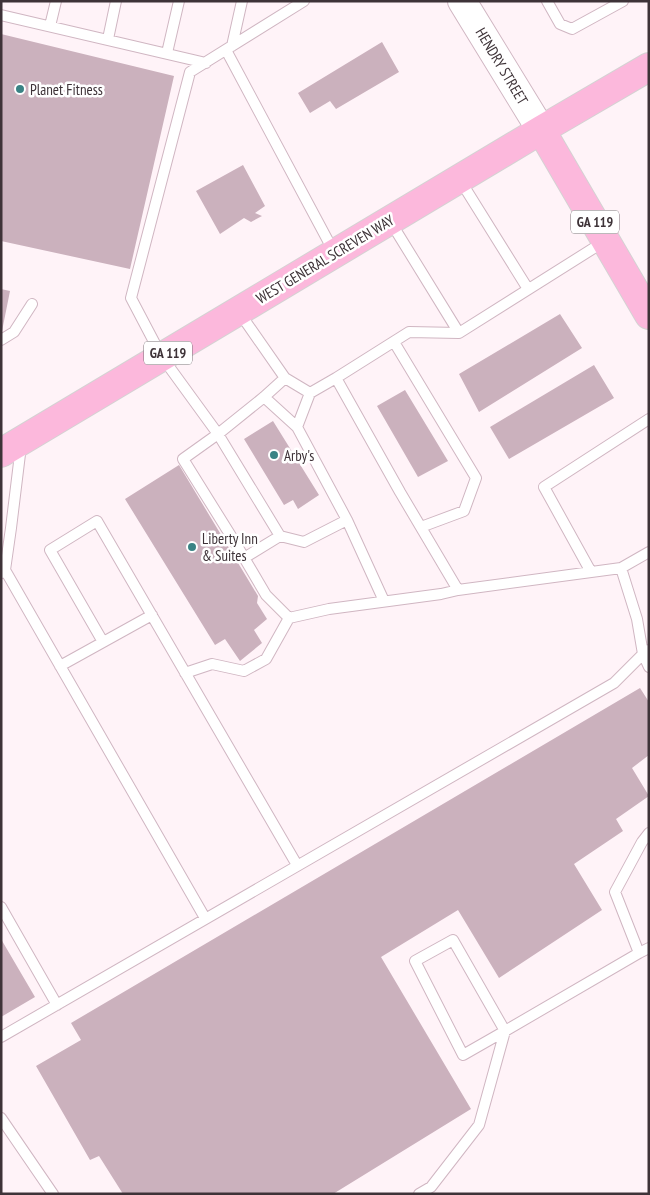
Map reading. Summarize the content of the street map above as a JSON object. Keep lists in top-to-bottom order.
{
  "streets": {
    "main road": ["GA 119", "WEST GENERAL SCREVEN WAY"],
    "street": ["HENDRY STREET"]
  },
  "crossings": [
    ["HENDRY STREET", "GA 119"],
    ["HENDRY STREET", "WEST GENERAL SCREVEN WAY"],
    ["GA 119", "WEST GENERAL SCREVEN WAY"]
  ],
  "places": ["Planet Fitness", "Arby's", "Liberty Inn & Suites"]
}
